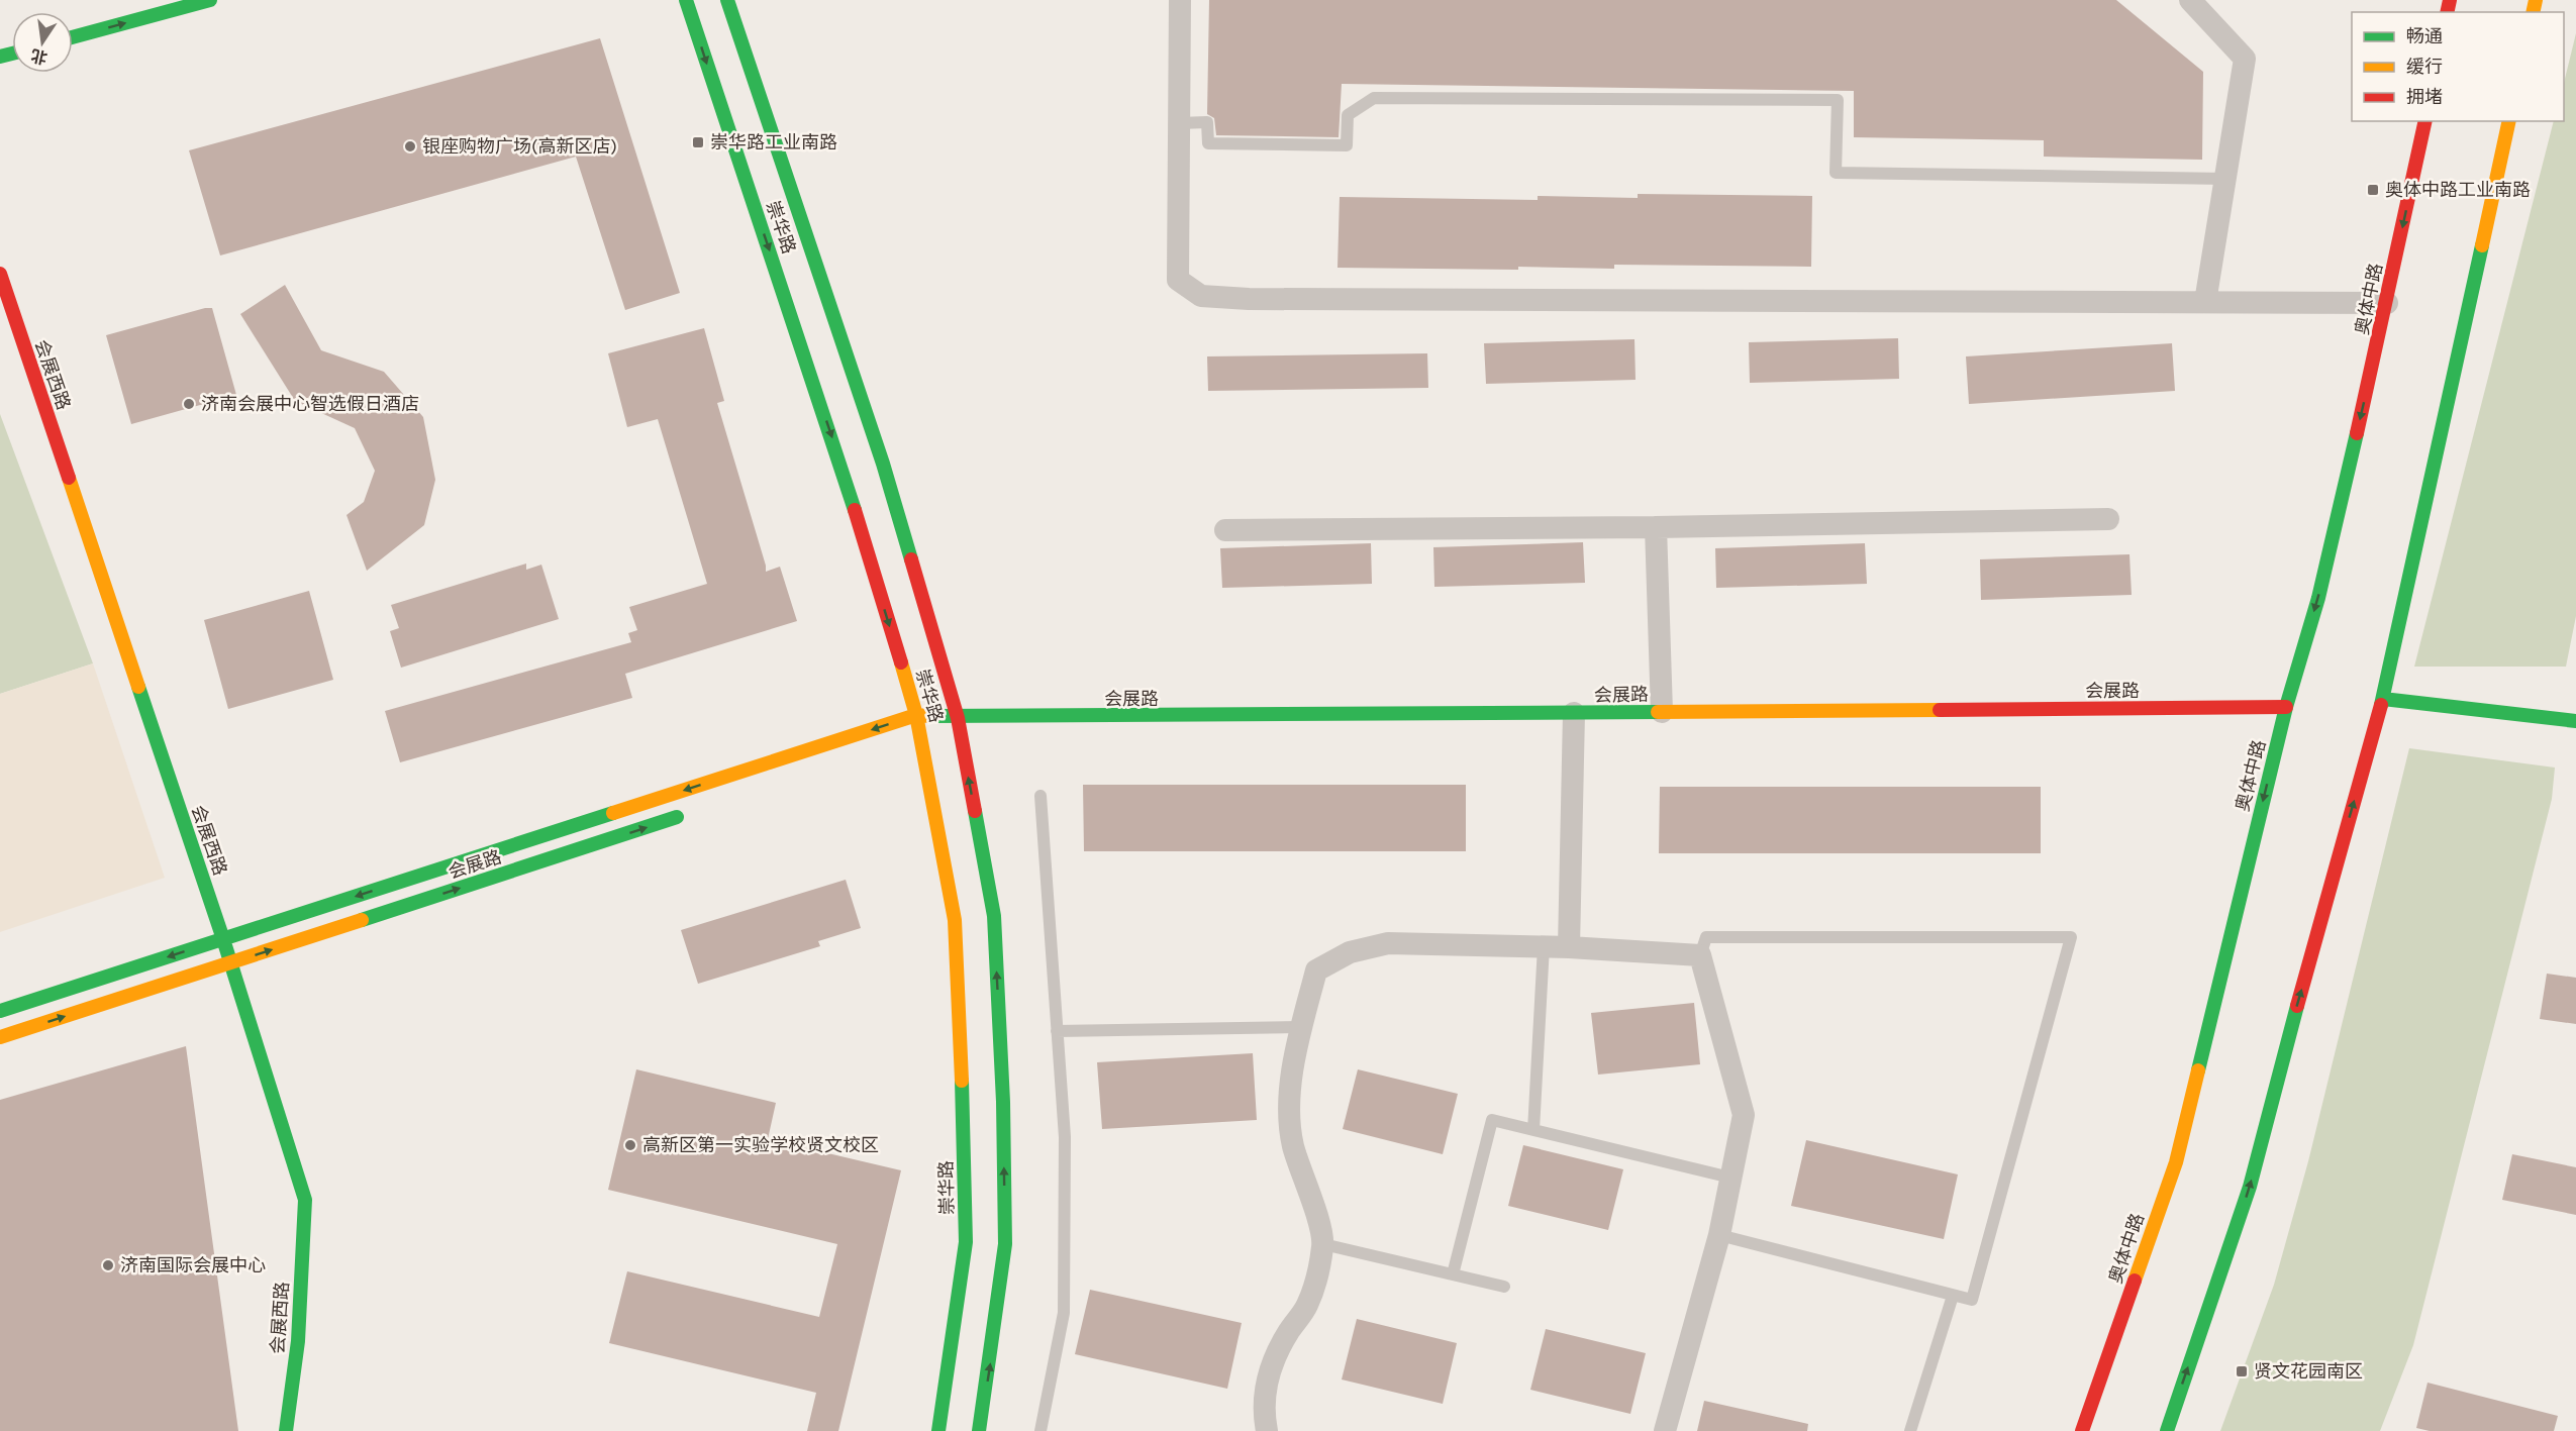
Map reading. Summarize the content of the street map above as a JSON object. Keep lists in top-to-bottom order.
{
  "streets": {
    "main road": [
      "崇华路",
      "奥体中路",
      "会展西路",
      "会展路"
    ]
  },
  "crossings": [
    ["崇华路", "会展路"],
    ["奥体中路", "会展路"],
    ["会展西路", "会展路"]
  ],
  "places": {
    "transit": ["崇华路工业南路", "奥体中路工业南路", "贤文花园南区"],
    "other": [
      "银座购物广场(高新区店)",
      "济南会展中心智选假日酒店",
      "高新区第一实验学校贤文校区",
      "济南国际会展中心"
    ]
  },
  "legend": ["畅通", "缓行", "拥堵"],
  "north": "bottom"
}
